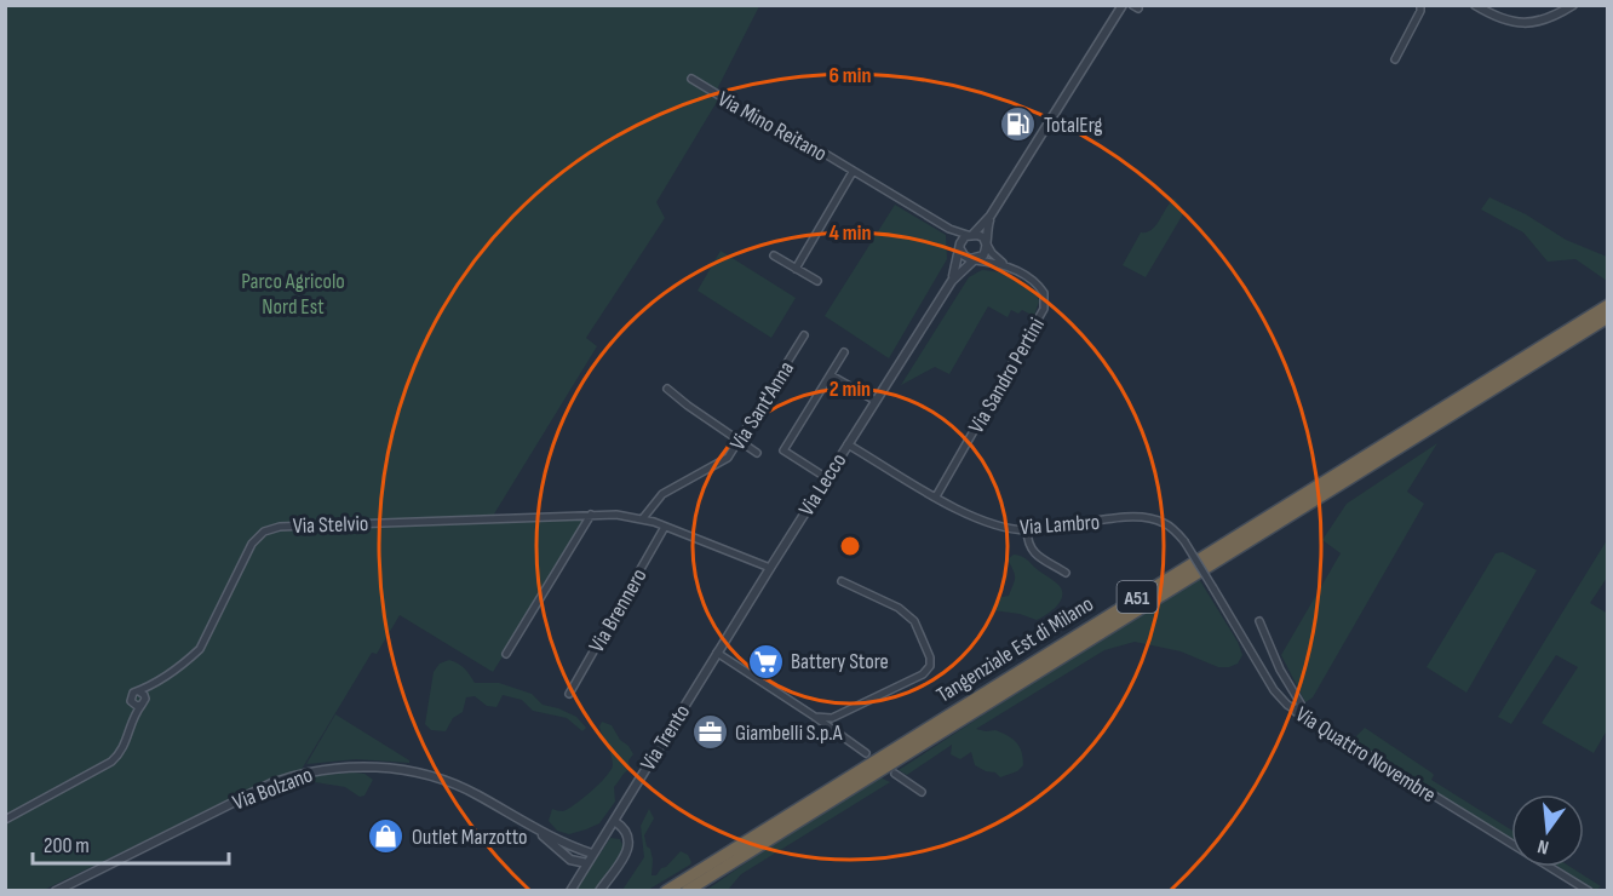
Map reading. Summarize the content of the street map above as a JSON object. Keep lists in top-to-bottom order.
{
  "streets": {
    "highway": ["A51", "Tangenziale Est di Milano"],
    "street": [
      "Via Mino Reitano",
      "Via Sandro Pertini",
      "Via Sant'Anna",
      "Via Lecco",
      "Via Stelvio",
      "Via Lambro",
      "Via Brennero",
      "Via Trento",
      "Via Quattro Novembre",
      "Via Bolzano"
    ]
  },
  "crossings": [
    ["Via Mino Reitano", "Via Lecco"],
    ["Via Sandro Pertini", "Via Lambro"],
    ["Via Sant'Anna", "Via Stelvio"],
    ["Via Lecco", "Via Stelvio"],
    ["Via Lecco", "Via Lambro"],
    ["Via Lecco", "Via Trento"],
    ["Via Stelvio", "Via Brennero"],
    ["Via Stelvio", "Via Trento"],
    ["Via Lambro", "Via Quattro Novembre"]
  ],
  "parks": ["Parco Agricolo Nord Est"],
  "places": {
    "fuel station": ["TotalErg"],
    "supermarket": ["Battery Store"],
    "office": ["Giambelli S.p.A"],
    "shop": ["Outlet Marzotto"]
  },
  "scale_bar": "200 m",
  "north": "bottom",
  "rings": ["6 min", "4 min", "2 min"]
}
